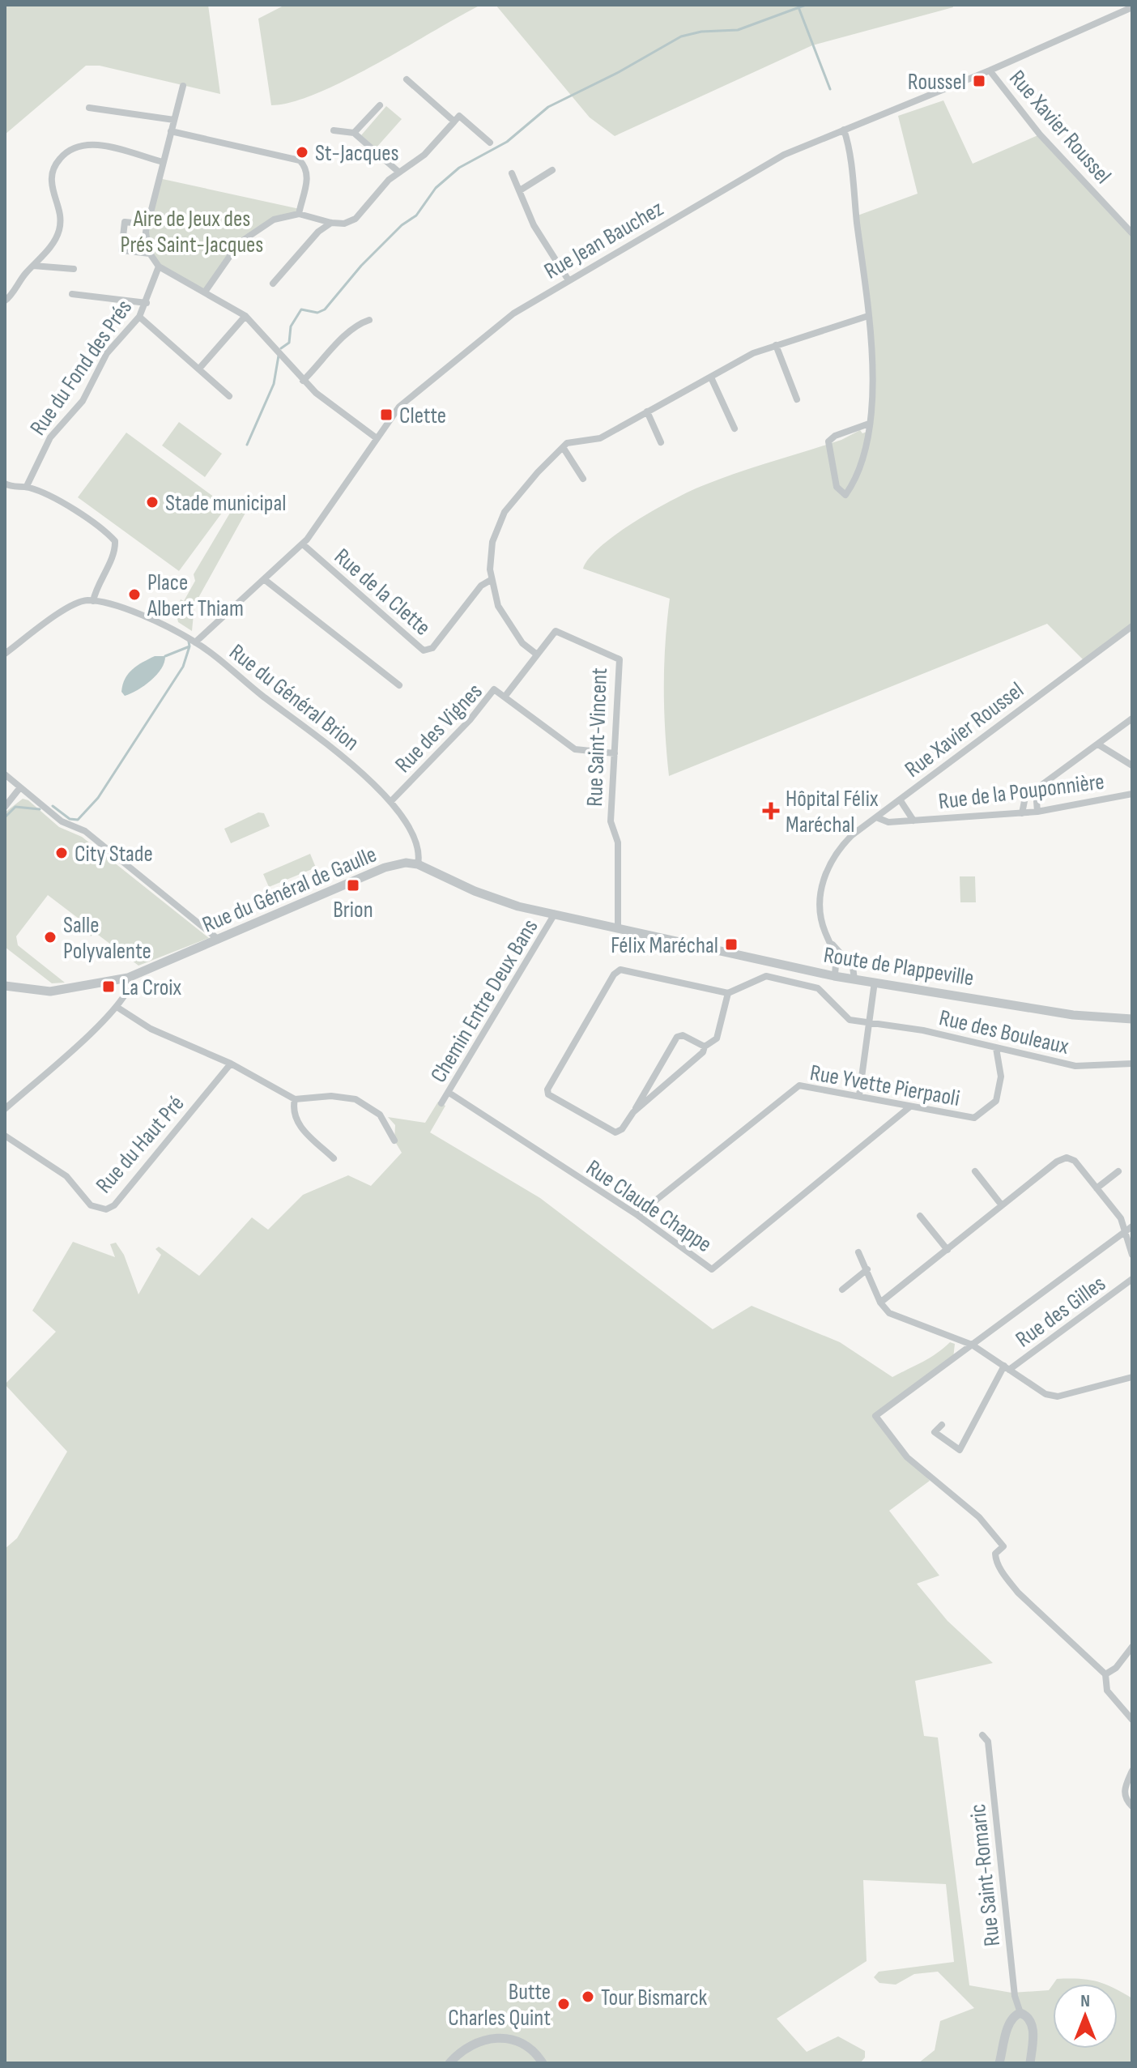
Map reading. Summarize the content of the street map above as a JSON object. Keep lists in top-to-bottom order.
{
  "streets": {
    "street": [
      "Rue Xavier Roussel",
      "Rue Jean Bauchez",
      "Rue du Fond des Prés",
      "Rue de la Clette",
      "Rue du Général Brion",
      "Rue des Vignes",
      "Rue Saint-Vincent",
      "Rue de la Pouponnière",
      "Rue du Général de Gaulle",
      "Route de Plappeville",
      "Chemin Entre Deux Bans",
      "Rue des Bouleaux",
      "Rue Yvette Pierpaoli",
      "Rue du Haut Pré",
      "Rue Claude Chappe",
      "Rue des Gilles",
      "Rue Saint-Romaric"
    ]
  },
  "crossings": [
    ["Rue Xavier Roussel", "Rue Jean Bauchez"],
    ["Rue Xavier Roussel", "Rue de la Pouponnière"],
    ["Rue Xavier Roussel", "Route de Plappeville"],
    ["Rue Jean Bauchez", "Rue de la Clette"],
    ["Rue Jean Bauchez", "Rue du Général Brion"],
    ["Rue du Général Brion", "Rue des Vignes"],
    ["Rue du Général Brion", "Rue du Général de Gaulle"],
    ["Rue des Vignes", "Rue Saint-Vincent"],
    ["Rue Saint-Vincent", "Rue du Général de Gaulle"],
    ["Rue du Général de Gaulle", "Route de Plappeville"],
    ["Rue du Général de Gaulle", "Chemin Entre Deux Bans"],
    ["Chemin Entre Deux Bans", "Rue Claude Chappe"],
    ["Rue des Bouleaux", "Rue Yvette Pierpaoli"],
    ["Rue Yvette Pierpaoli", "Rue Claude Chappe"]
  ],
  "parks": ["Aire de Jeux des Prés Saint-Jacques"],
  "places": {
    "transit": [
      "Roussel",
      "Clette",
      "Brion",
      "Félix Maréchal",
      "La Croix"
    ],
    "other": [
      "St-Jacques",
      "Stade municipal",
      "Place Albert Thiam",
      "City Stade",
      "Salle Polyvalente",
      "Tour Bismarck",
      "Butte Charles Quint"
    ],
    "health": ["Hôpital Félix Maréchal"]
  },
  "north": "top"
}
